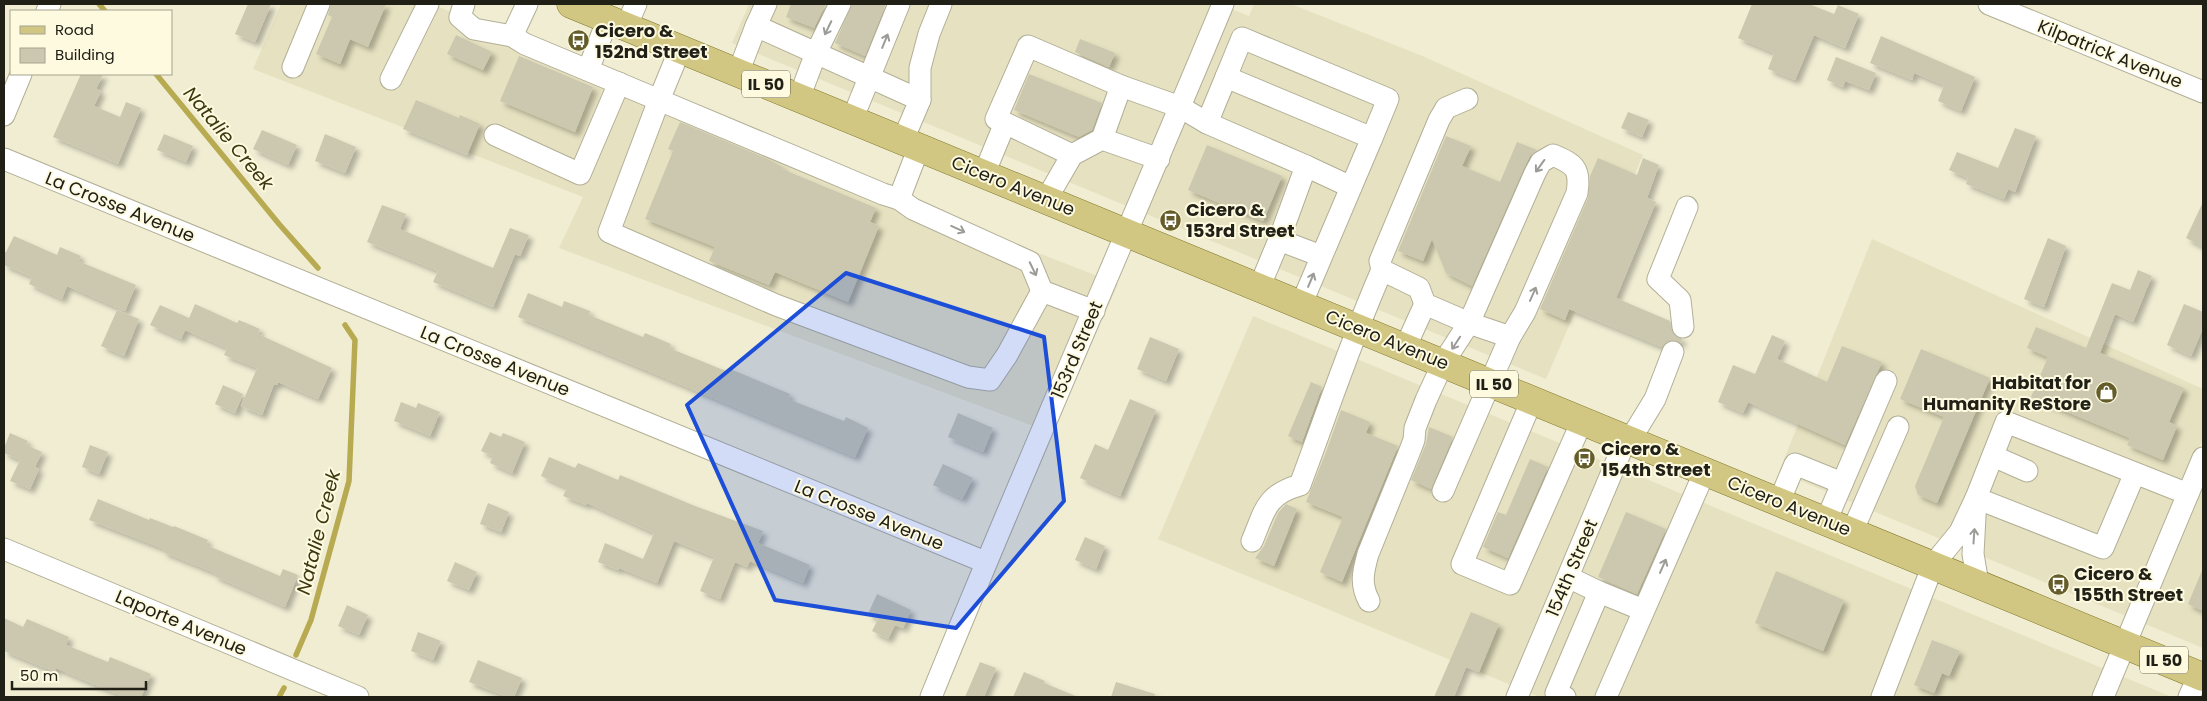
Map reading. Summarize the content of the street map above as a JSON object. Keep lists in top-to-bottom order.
{
  "streets": {
    "main road": ["IL 50", "Cicero Avenue"],
    "street": [
      "Kilpatrick Avenue",
      "La Crosse Avenue",
      "153rd Street",
      "154th Street",
      "Laporte Avenue"
    ]
  },
  "crossings": [
    ["Cicero Avenue", "153rd Street"],
    ["Cicero Avenue", "154th Street"],
    ["La Crosse Avenue", "153rd Street"]
  ],
  "water": ["Natalie Creek"],
  "places": {
    "bus stop": [
      "Cicero & 152nd Street",
      "Cicero & 153rd Street",
      "Cicero & 154th Street",
      "Cicero & 155th Street"
    ],
    "shop": ["Habitat for Humanity ReStore"]
  },
  "legend": ["Road", "Building"],
  "scale_bar": "50 m"
}
